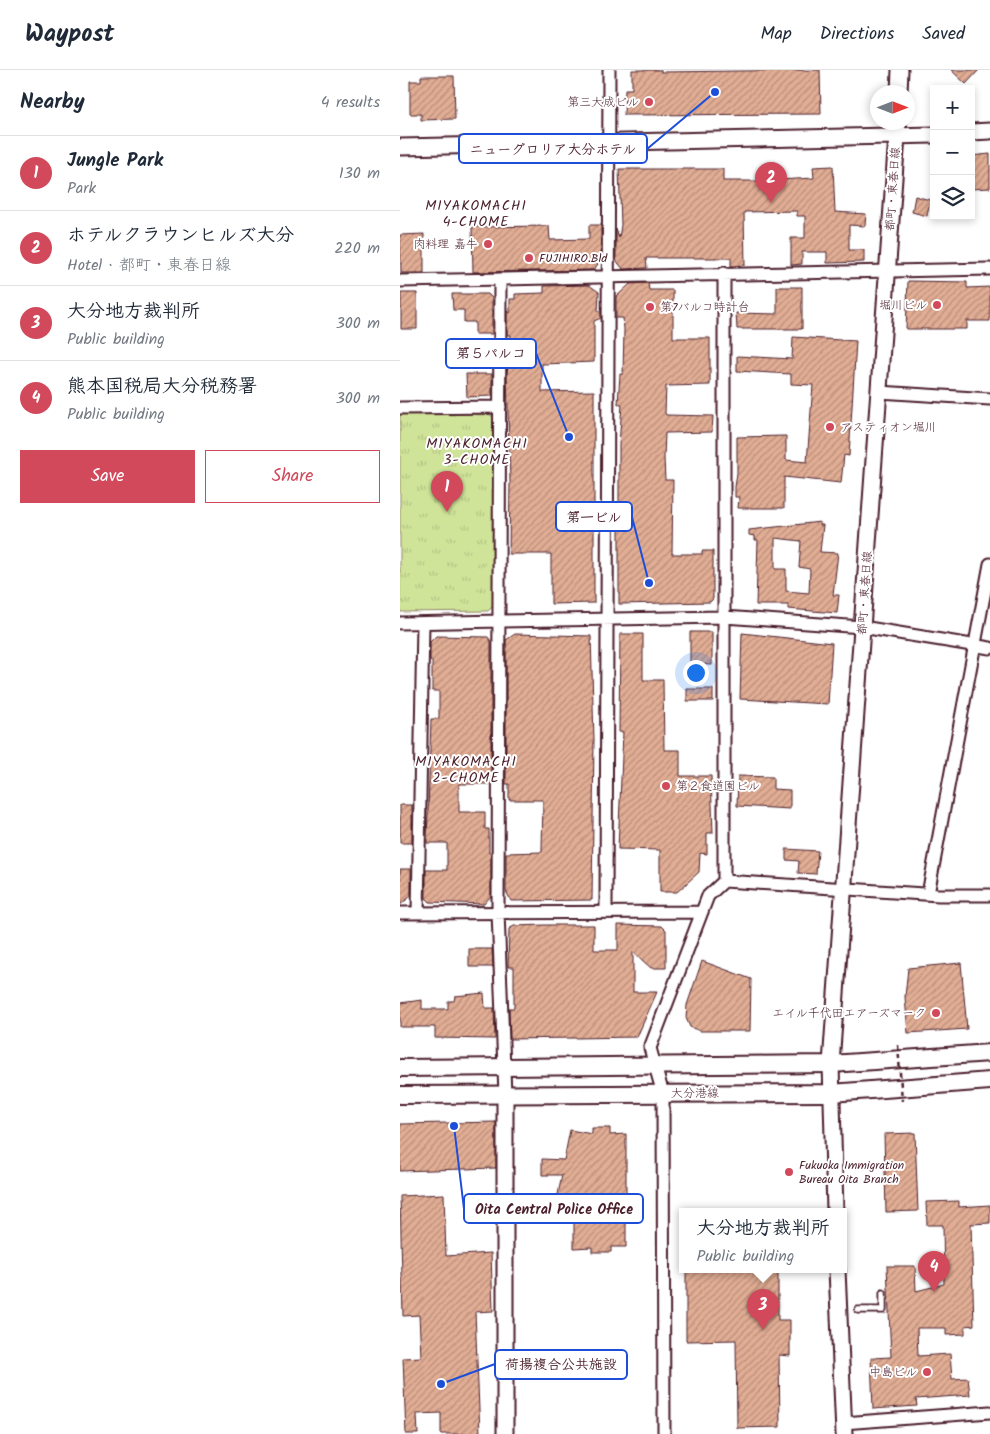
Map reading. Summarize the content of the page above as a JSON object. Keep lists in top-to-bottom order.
{
  "streets": {
    "main road": ["大分港線"],
    "street": ["都町・東春日線"]
  },
  "crossings": [
    ["都町・東春日線", "大分港線"]
  ],
  "districts": ["MIYAKOMACHI 4-CHOME", "MIYAKOMACHI 3-CHOME", "MIYAKOMACHI 2-CHOME"],
  "places": [
    "ニューグロリア大分ホテル",
    "第三大成ビル",
    "肉料理 嘉牛",
    "FUJIHIRO.Bld",
    "堀川ビル",
    "第7バルコ時計台",
    "アスティオン堀川",
    "第５パルコ",
    "第一ビル",
    "第２食道園ビル",
    "エイル千代田エアーズマーク",
    "Oita Central Police Office",
    "Fukuoka Immigration Bureau Oita Branch",
    "中島ビル",
    "荷揚複合公共施設"
  ],
  "north": "right",
  "page": {
    "header": "Waypost",
    "nav": ["Map", "Directions", "Saved"],
    "heading": ["Nearby", "4 results"],
    "map_buttons": ["+", "−"],
    "list": [
      {
        "mark": "1",
        "name": "Jungle Park",
        "note": "Park",
        "value": "130 m"
      },
      {
        "mark": "2",
        "name": "ホテルクラウンヒルズ大分",
        "note": "Hotel · 都町・東春日線",
        "value": "220 m"
      },
      {
        "mark": "3",
        "name": "大分地方裁判所",
        "note": "Public building",
        "value": "300 m"
      },
      {
        "mark": "4",
        "name": "熊本国税局大分税務署",
        "note": "Public building",
        "value": "300 m"
      }
    ],
    "pins": [
      "2",
      "1",
      "4",
      "3"
    ],
    "buttons": ["Save", "Share"],
    "popup": ["大分地方裁判所", "Public building"]
  }
}
